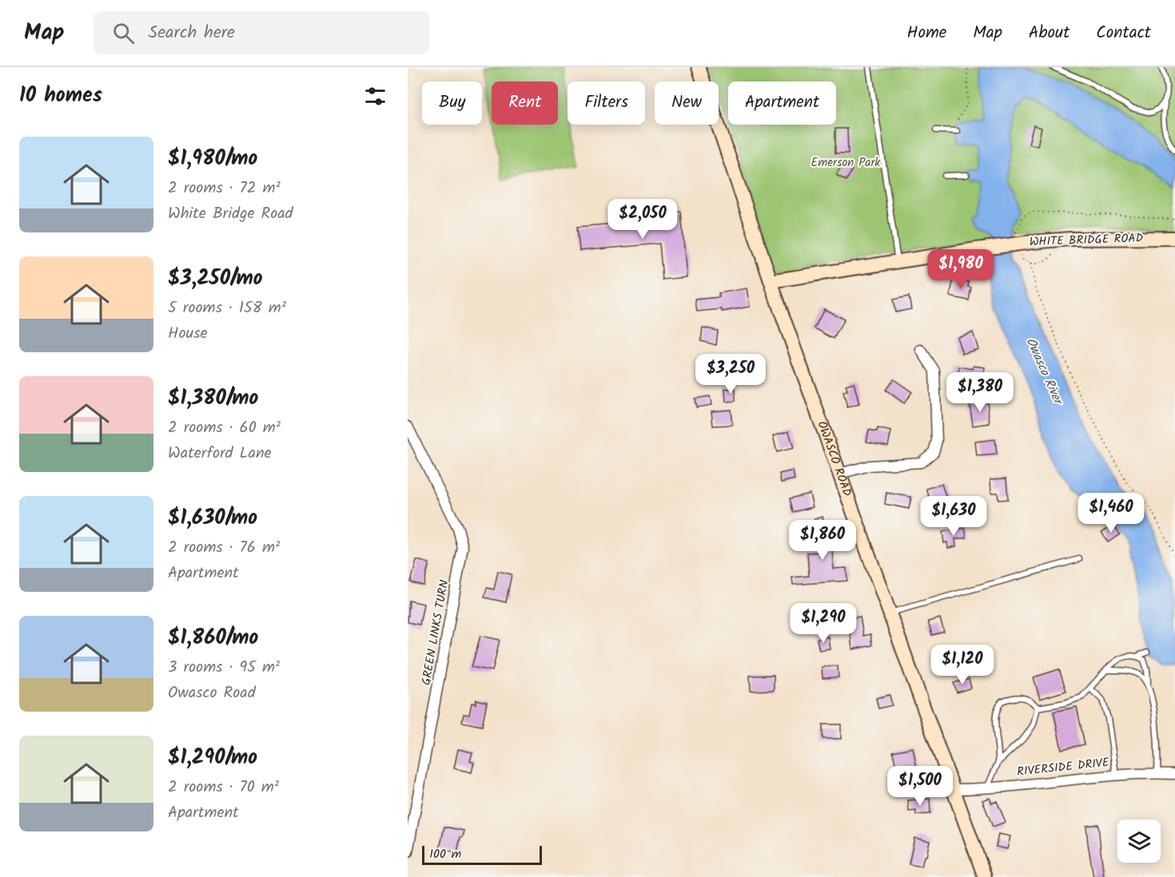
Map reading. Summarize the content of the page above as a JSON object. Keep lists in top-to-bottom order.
{
  "streets": {
    "main road": ["WHITE BRIDGE ROAD", "OWASCO ROAD"],
    "street": ["GREEN LINKS TURN", "RIVERSIDE DRIVE"]
  },
  "crossings": [
    ["WHITE BRIDGE ROAD", "OWASCO ROAD"],
    ["OWASCO ROAD", "RIVERSIDE DRIVE"]
  ],
  "water": ["Owasco River"],
  "parks": ["Emerson Park"],
  "scale_bar": "100 m",
  "page": {
    "header": "Map",
    "search": "Search here",
    "nav": [
      "Home",
      "Map",
      "About",
      "Contact"
    ],
    "heading": "10 homes",
    "chip": [
      "Buy",
      "Rent",
      "Filters",
      "New",
      "Apartment"
    ],
    "list": [
      {
        "name": "$1,980/mo",
        "note": "2 rooms · 72 m² · White Bridge Road"
      },
      {
        "name": "$3,250/mo",
        "note": "5 rooms · 158 m² · House"
      },
      {
        "name": "$1,380/mo",
        "note": "2 rooms · 60 m² · Waterford Lane"
      },
      {
        "name": "$1,630/mo",
        "note": "2 rooms · 76 m² · Apartment"
      },
      {
        "name": "$1,860/mo",
        "note": "3 rooms · 95 m² · Owasco Road"
      },
      {
        "name": "$1,290/mo",
        "note": "2 rooms · 70 m² · Apartment"
      }
    ],
    "price": [
      "$2,050",
      "$1,980",
      "$3,250",
      "$1,380",
      "$1,460",
      "$1,630",
      "$1,860",
      "$1,290",
      "$1,120",
      "$1,500"
    ],
    "scale": "100 m"
  }
}
